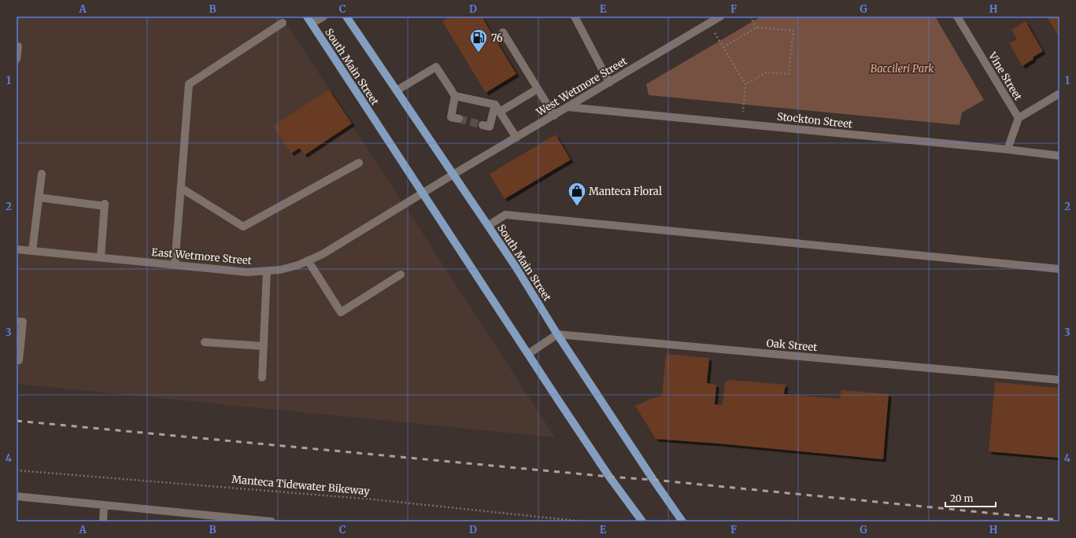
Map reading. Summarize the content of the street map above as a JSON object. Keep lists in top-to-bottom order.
{
  "streets": {
    "main road": ["South Main Street"],
    "street": [
      "Vine Street",
      "West Wetmore Street",
      "Stockton Street",
      "East Wetmore Street",
      "Oak Street"
    ],
    "path": ["Manteca Tidewater Bikeway"]
  },
  "crossings": [
    ["South Main Street", "West Wetmore Street"],
    ["South Main Street", "East Wetmore Street"],
    ["South Main Street", "Oak Street"],
    ["West Wetmore Street", "Stockton Street"],
    ["West Wetmore Street", "East Wetmore Street"]
  ],
  "parks": ["Baccileri Park"],
  "places": {
    "fuel station": ["76"],
    "shop": ["Manteca Floral"]
  },
  "scale_bar": "20 m",
  "grid": {
    "columns": [
      "A",
      "B",
      "C",
      "D",
      "E",
      "F",
      "G",
      "H"
    ],
    "rows": [
      "1",
      "2",
      "3",
      "4"
    ]
  }
}
